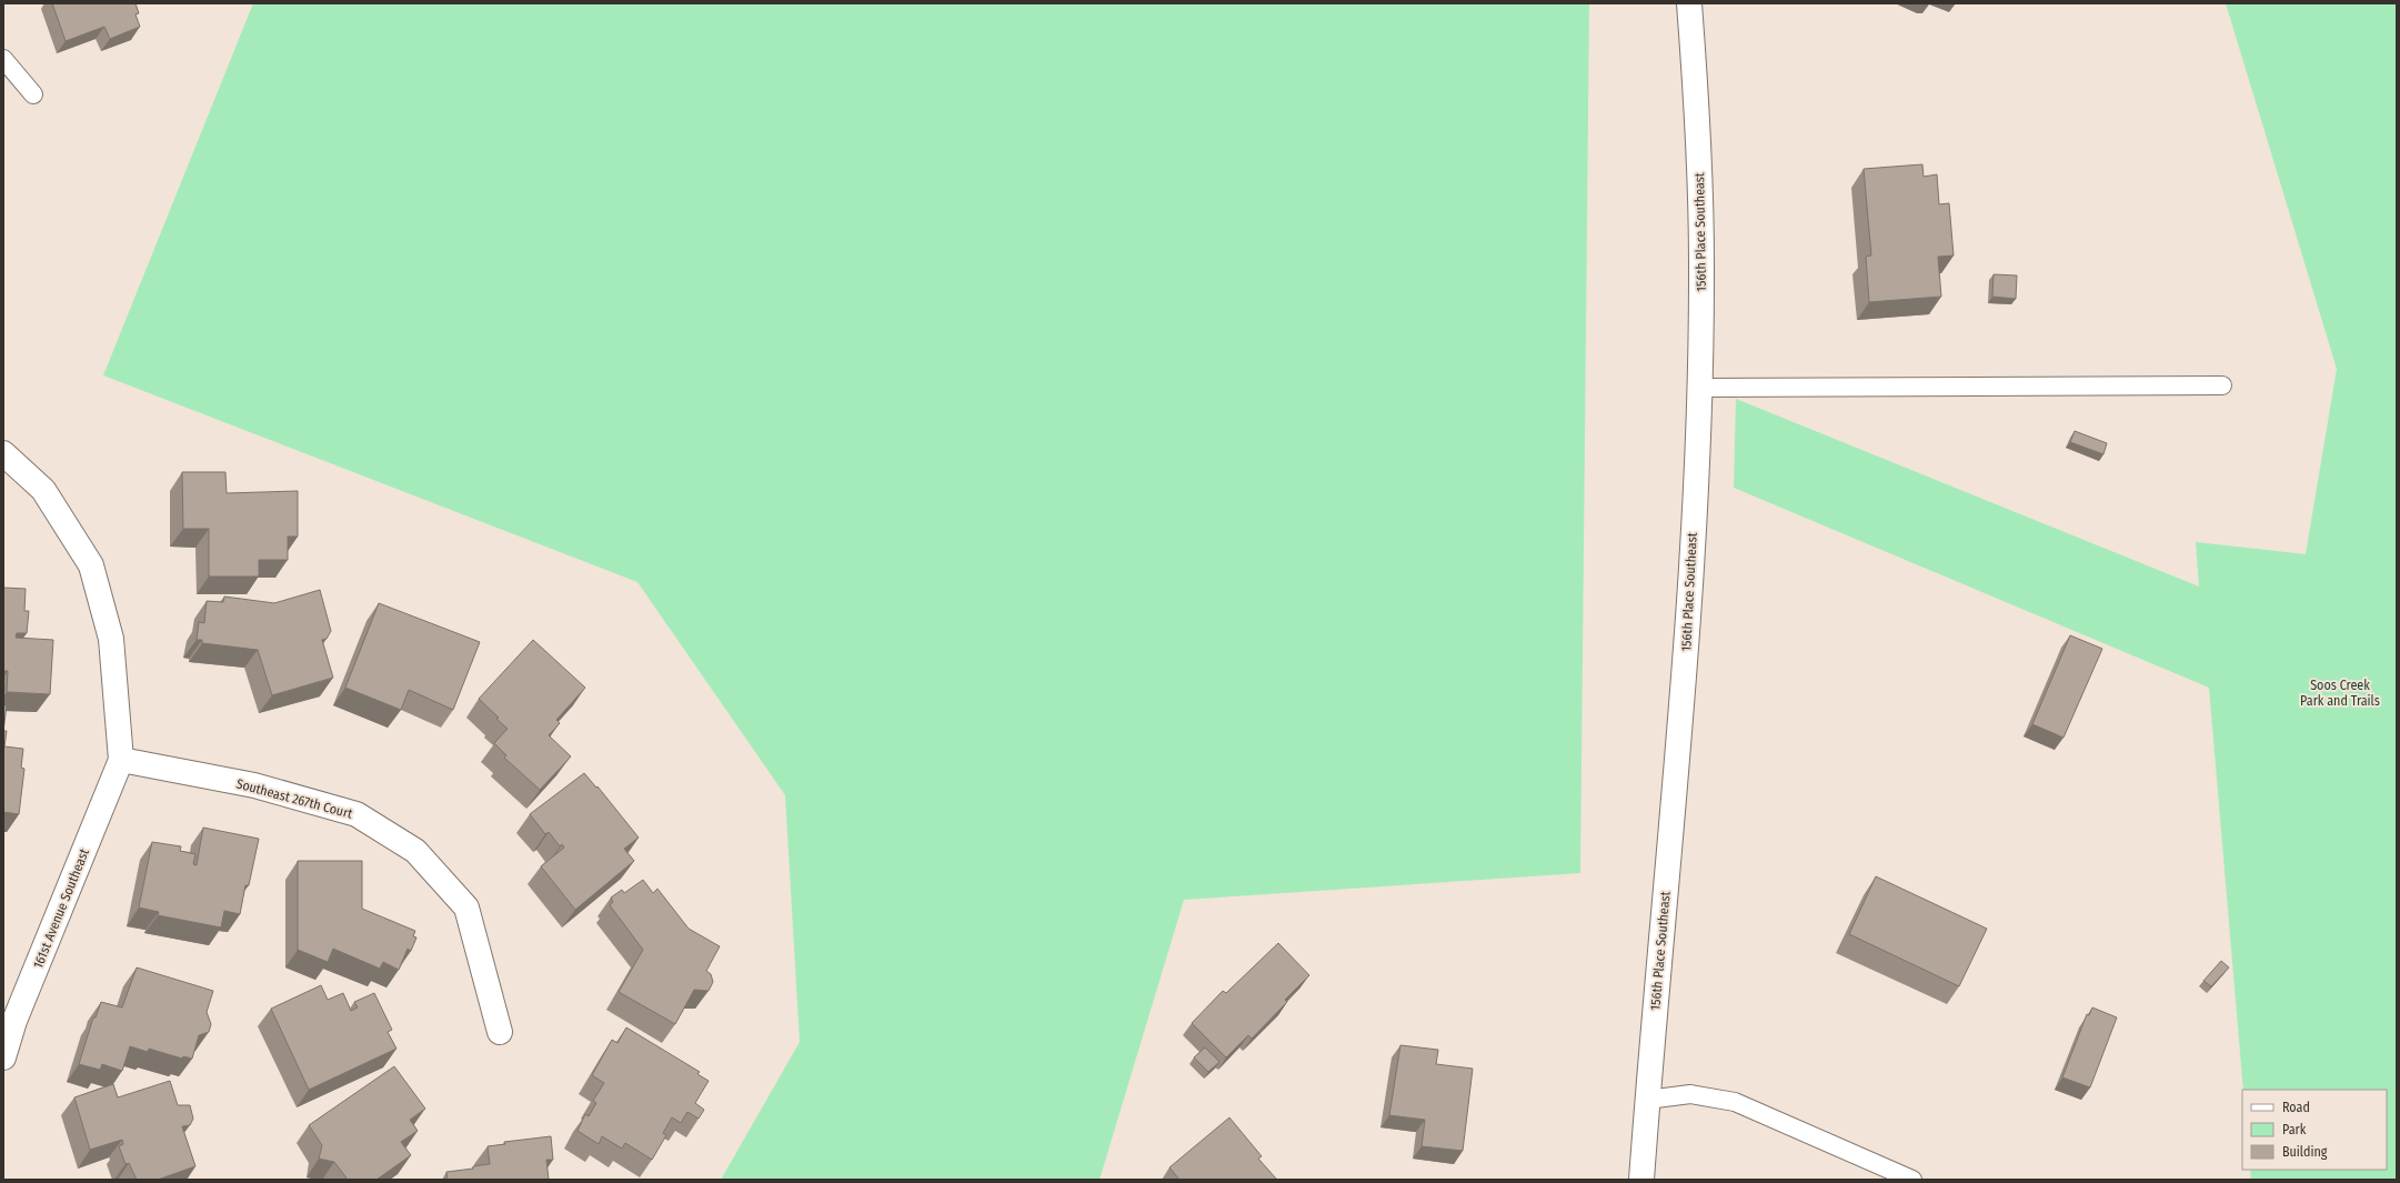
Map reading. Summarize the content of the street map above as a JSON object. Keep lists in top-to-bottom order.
{
  "streets": {
    "street": ["156th Place Southeast", "Southeast 267th Court", "161st Avenue Southeast"]
  },
  "crossings": [
    ["Southeast 267th Court", "161st Avenue Southeast"]
  ],
  "parks": ["Soos Creek Park and Trails"],
  "legend": ["Road", "Park", "Building"]
}
